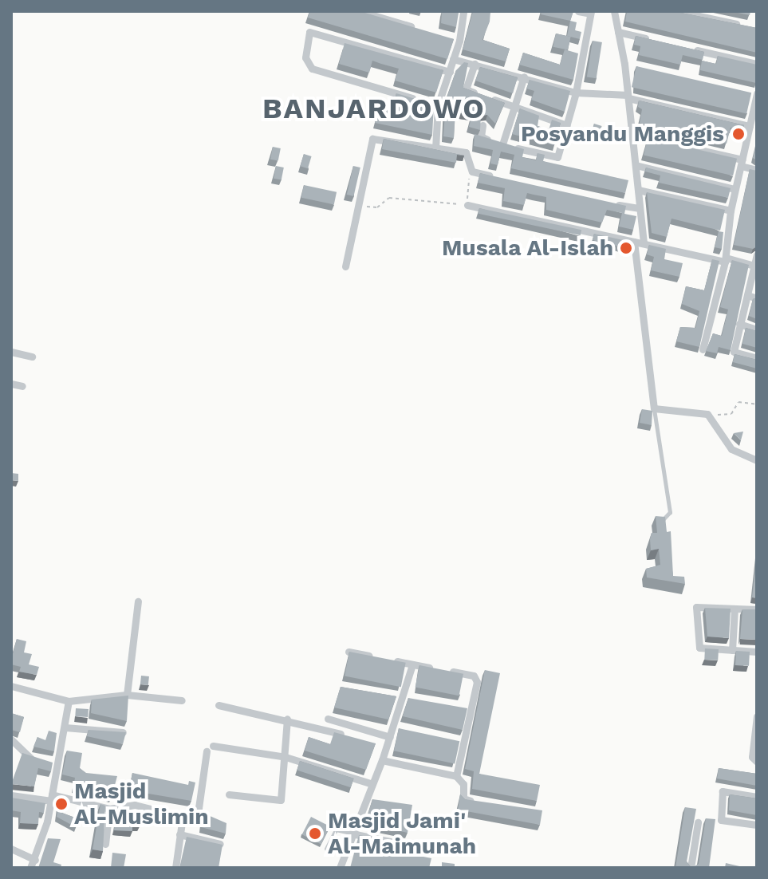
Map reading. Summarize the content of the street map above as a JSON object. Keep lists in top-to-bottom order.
{
  "districts": ["BANJARDOWO"],
  "places": [
    "Posyandu Manggis",
    "Musala Al-Islah",
    "Masjid Al-Muslimin",
    "Masjid Jami' Al-Maimunah"
  ]
}
